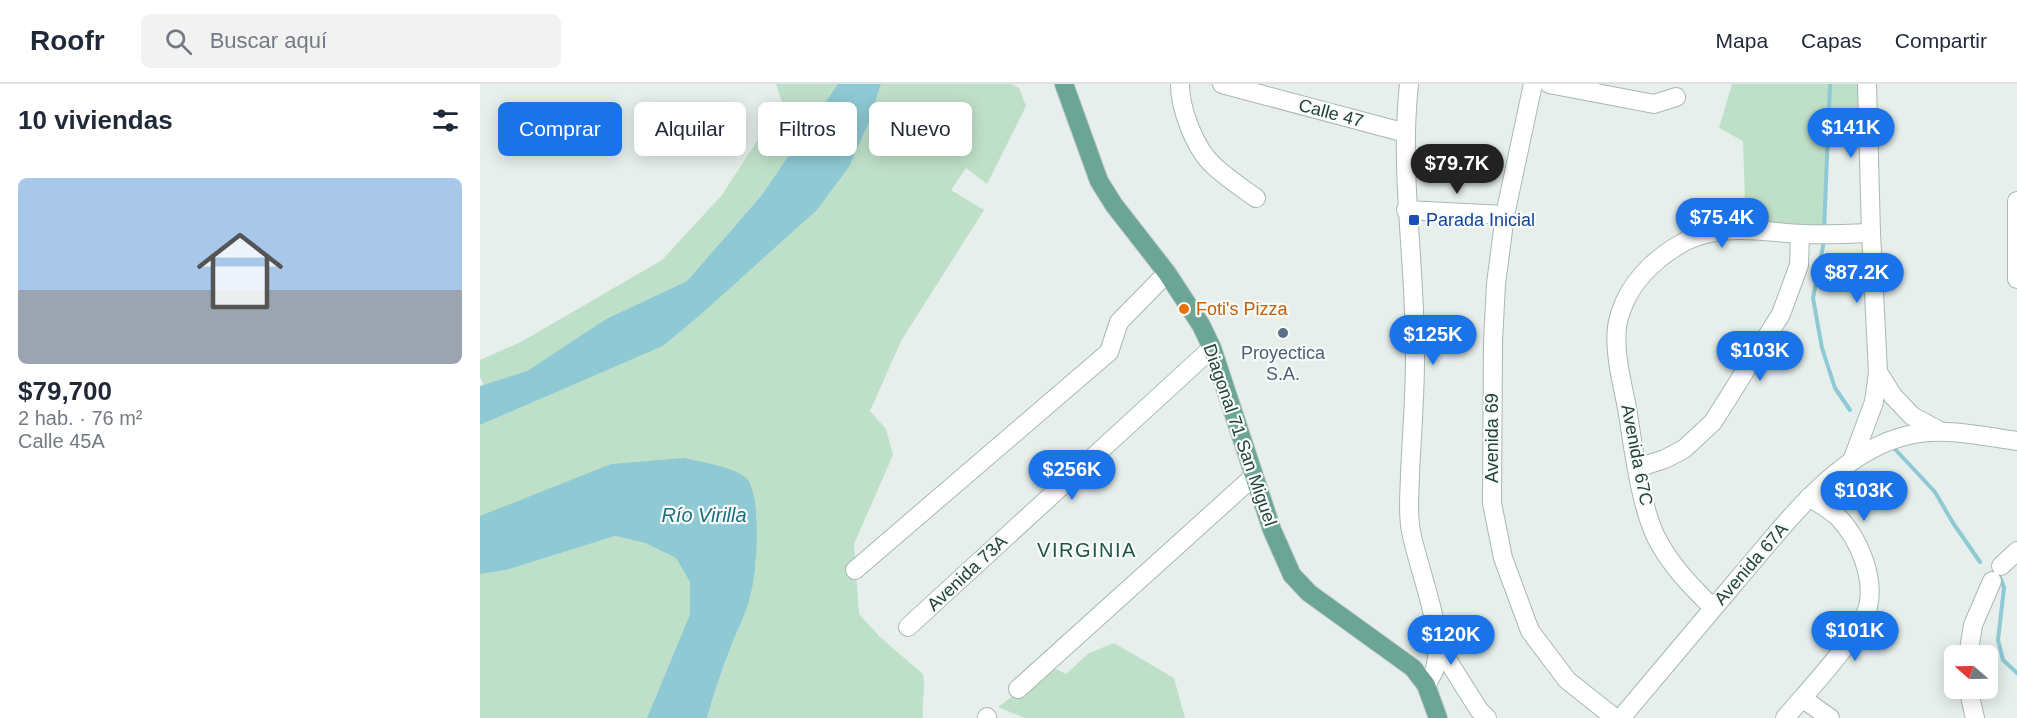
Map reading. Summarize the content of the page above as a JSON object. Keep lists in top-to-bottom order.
{
  "streets": {
    "main road": ["Diagonal 71 San Miguel"],
    "street": [
      "Calle 47",
      "Avenida 69",
      "Avenida 67C",
      "Avenida 67A",
      "Avenida 73A"
    ]
  },
  "crossings": [
    ["Diagonal 71 San Miguel", "Avenida 73A"],
    ["Avenida 67C", "Avenida 67A"]
  ],
  "districts": ["VIRGINIA"],
  "water": ["Río Virilla"],
  "places": {
    "transit": ["Parada Inicial"],
    "other": ["Foti's Pizza", "Proyectica S.A."]
  },
  "north": "left",
  "page": {
    "header": "Roofr",
    "search": "Buscar aquí",
    "nav": ["Mapa", "Capas", "Compartir"],
    "heading": "10 viviendas",
    "chip": [
      "Comprar",
      "Alquilar",
      "Filtros",
      "Nuevo"
    ],
    "price": [
      "$141K",
      "$79.7K",
      "$75.4K",
      "$87.2K",
      "$125K",
      "$103K",
      "$256K",
      "$103K",
      "$101K",
      "$120K"
    ],
    "list": [
      {
        "name": "$79,700",
        "note": "2 hab. · 76 m² · Calle 45A"
      }
    ]
  }
}
